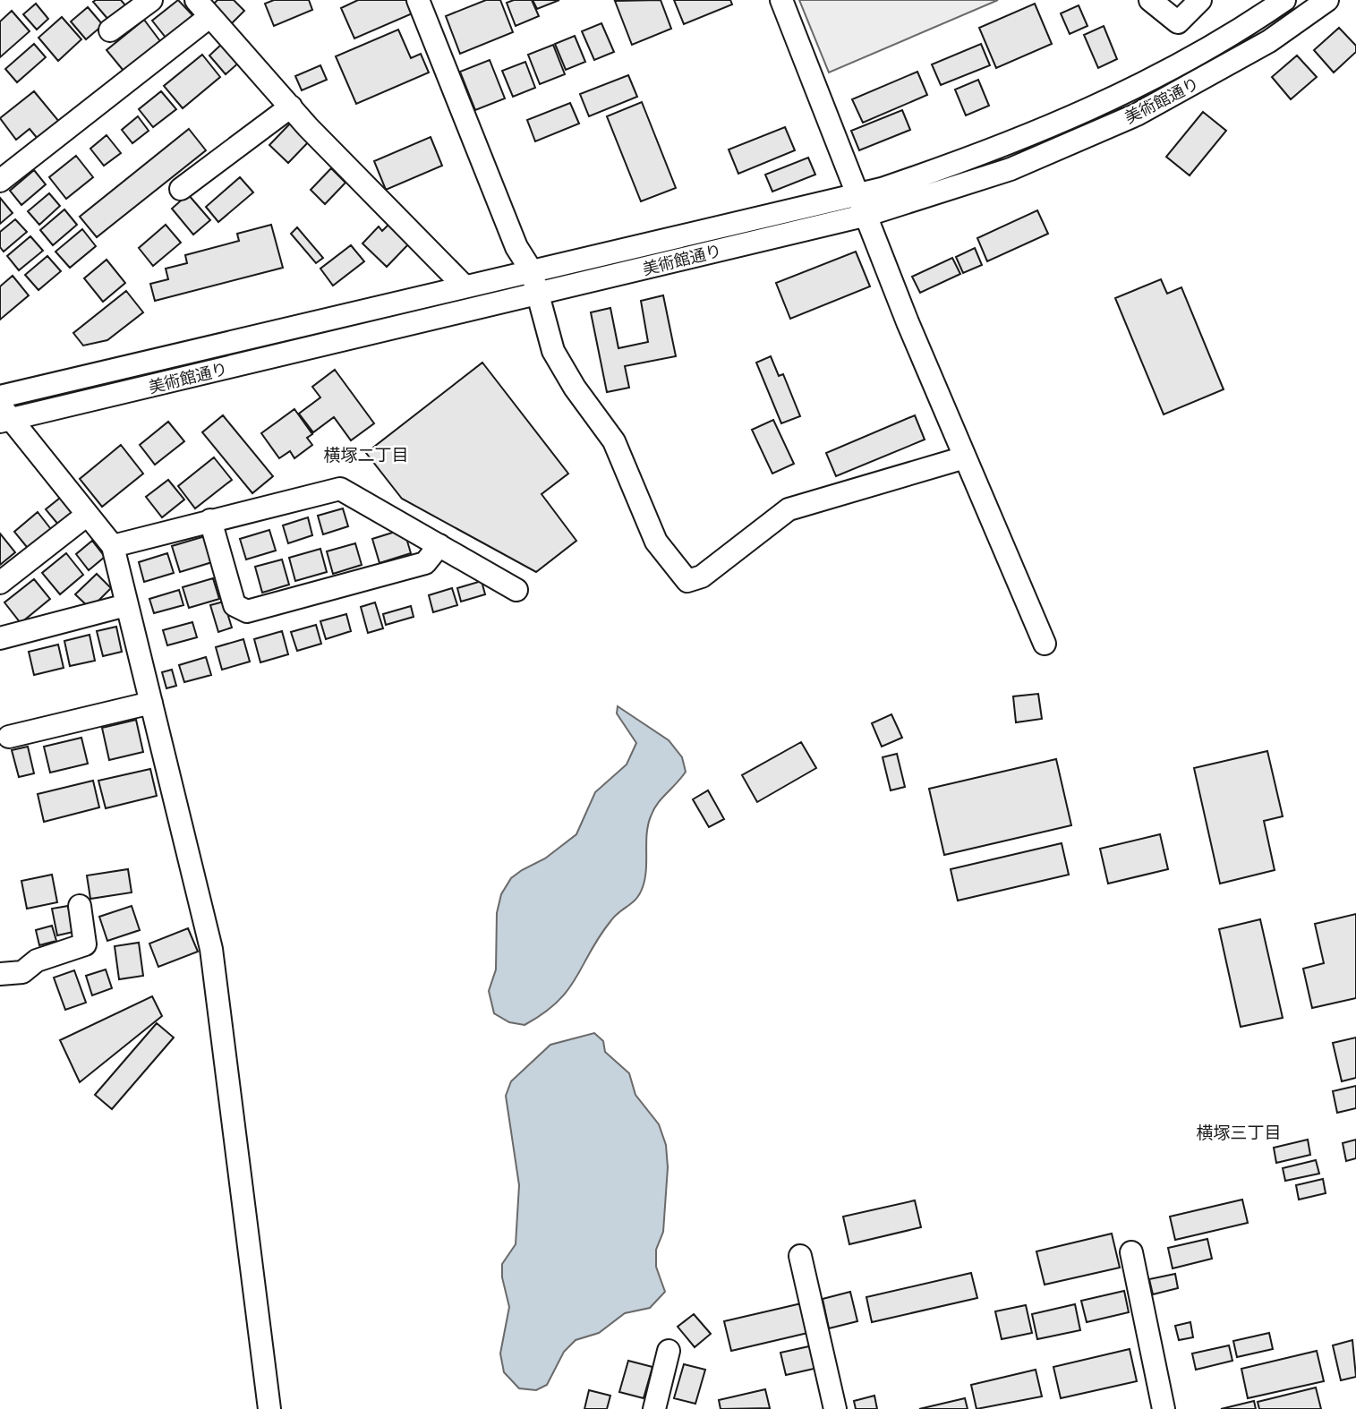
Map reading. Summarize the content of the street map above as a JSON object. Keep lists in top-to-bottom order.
{
  "streets": {
    "street": ["美術館通り"]
  },
  "districts": ["横塚二丁目", "横塚三丁目"]
}
